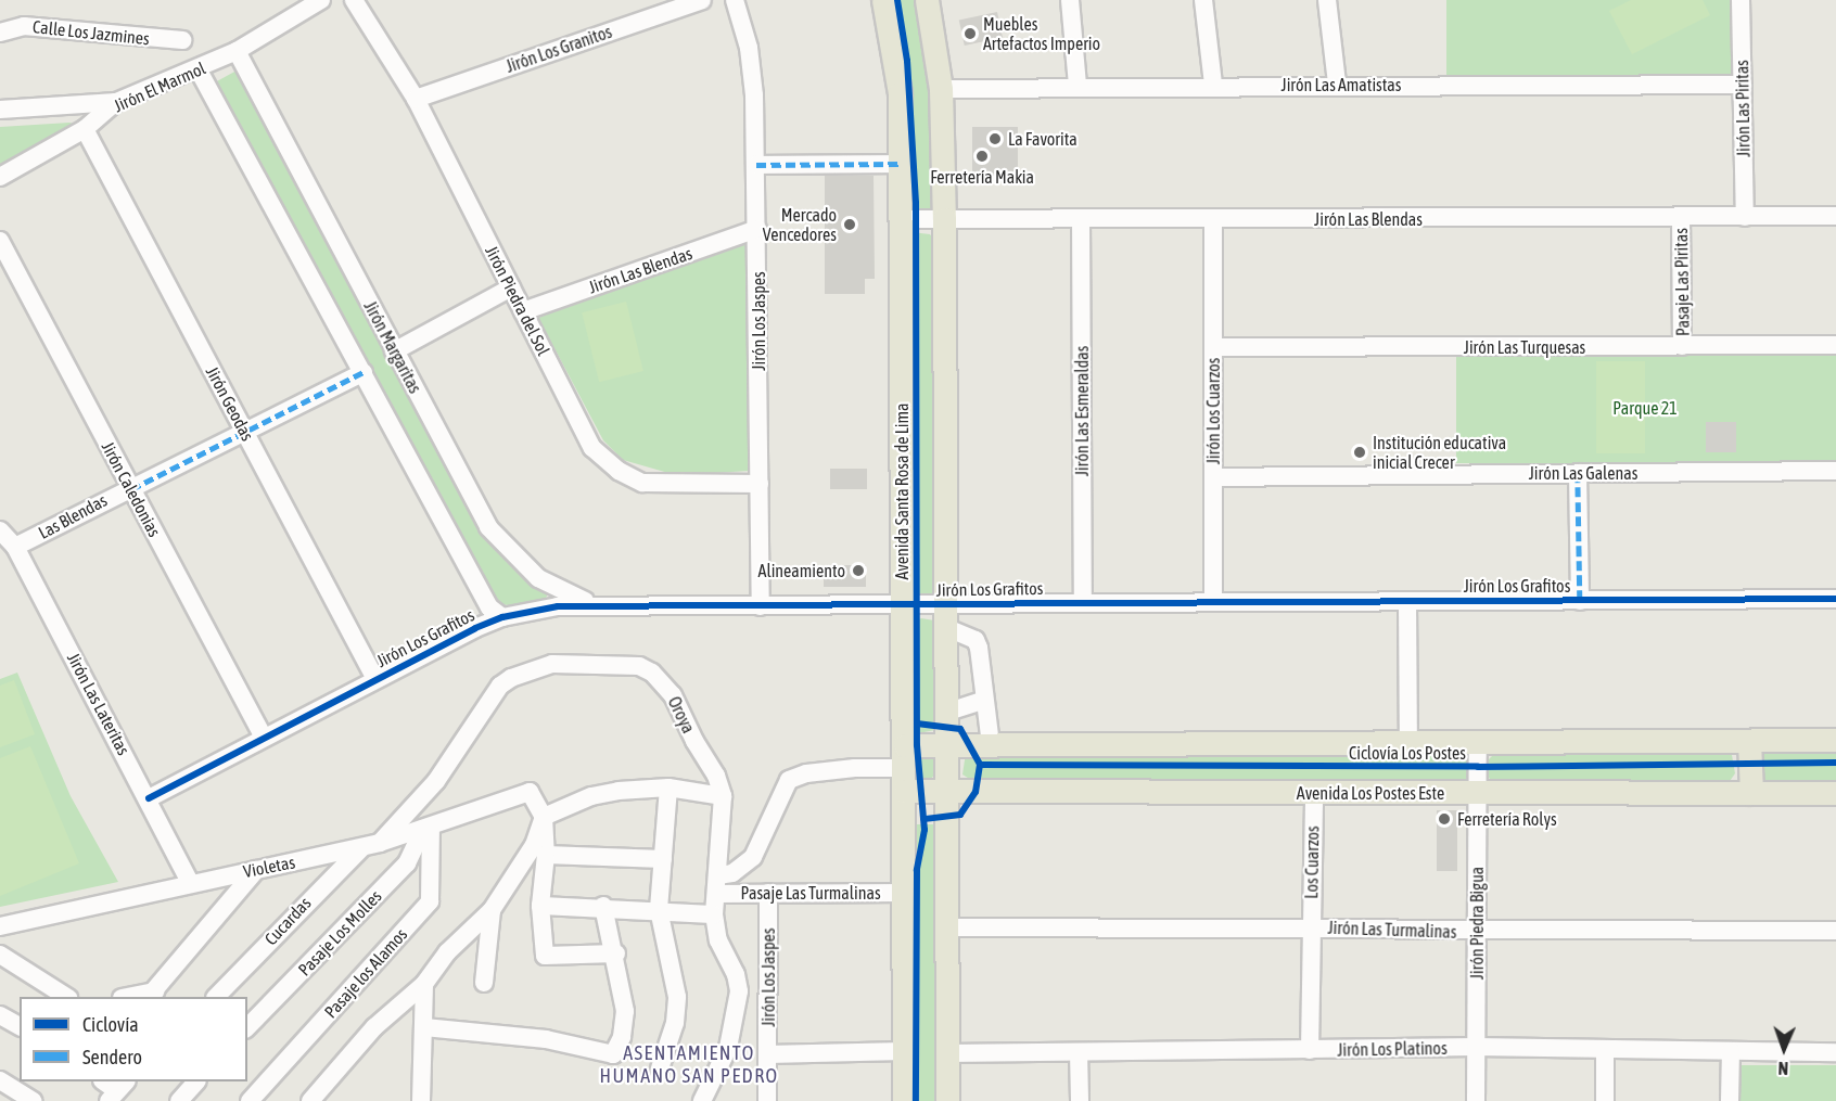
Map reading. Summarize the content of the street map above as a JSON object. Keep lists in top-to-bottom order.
{
  "streets": {
    "main road": ["Avenida Santa Rosa de Lima", "Avenida Los Postes Este"],
    "street": [
      "Calle Los Jazmines",
      "Jirón Los Granitos",
      "Jirón Las Amatistas",
      "Jirón El Marmol",
      "Jirón Las Piritas",
      "Jirón Las Blendas",
      "Pasaje Las Piritas",
      "Jirón Piedra del Sol",
      "Jirón Los Jaspes",
      "Jirón Margaritas",
      "Jirón Las Turquesas",
      "Jirón Geodas",
      "Jirón Las Esmeraldas",
      "Jirón Los Cuarzos",
      "Jirón Las Galenas",
      "Jirón Caledonias",
      "Las Blendas",
      "Jirón Los Grafitos",
      "Jirón Las Lateritas",
      "Oroya",
      "Los Cuarzos",
      "Violetas",
      "Pasaje Las Turmalinas",
      "Cucardas",
      "Jirón Piedra Bigua",
      "Jirón Las Turmalinas",
      "Pasaje Los Molles",
      "Pasaje los Alamos",
      "Jirón Los Platinos"
    ],
    "cycle path": ["Ciclovía Los Postes"]
  },
  "crossings": [
    ["Jirón Los Granitos", "Jirón Piedra del Sol"],
    ["Jirón Las Amatistas", "Jirón Las Piritas"],
    ["Jirón El Marmol", "Jirón Margaritas"],
    ["Jirón El Marmol", "Jirón Geodas"],
    ["Jirón Las Piritas", "Jirón Las Blendas"],
    ["Jirón Las Blendas", "Pasaje Las Piritas"],
    ["Jirón Las Blendas", "Jirón Piedra del Sol"],
    ["Jirón Las Blendas", "Jirón Los Jaspes"],
    ["Jirón Las Blendas", "Jirón Las Esmeraldas"],
    ["Jirón Las Blendas", "Jirón Los Cuarzos"],
    ["Jirón Las Blendas", "Avenida Santa Rosa de Lima"],
    ["Pasaje Las Piritas", "Jirón Las Turquesas"],
    ["Jirón Piedra del Sol", "Jirón Los Jaspes"],
    ["Jirón Los Jaspes", "Jirón Los Grafitos"],
    ["Jirón Los Jaspes", "Pasaje Las Turmalinas"],
    ["Jirón Margaritas", "Jirón Los Grafitos"],
    ["Jirón Las Turquesas", "Jirón Los Cuarzos"],
    ["Jirón Geodas", "Las Blendas"],
    ["Jirón Geodas", "Jirón Los Grafitos"],
    ["Jirón Las Esmeraldas", "Jirón Los Grafitos"],
    ["Jirón Los Cuarzos", "Jirón Las Galenas"],
    ["Jirón Los Cuarzos", "Jirón Los Grafitos"],
    ["Jirón Caledonias", "Las Blendas"],
    ["Jirón Caledonias", "Jirón Los Grafitos"],
    ["Avenida Santa Rosa de Lima", "Jirón Los Grafitos"],
    ["Avenida Santa Rosa de Lima", "Avenida Los Postes Este"],
    ["Avenida Santa Rosa de Lima", "Pasaje Las Turmalinas"],
    ["Las Blendas", "Jirón Las Lateritas"],
    ["Jirón Los Grafitos", "Jirón Las Lateritas"],
    ["Jirón Las Lateritas", "Violetas"],
    ["Oroya", "Violetas"],
    ["Oroya", "Pasaje Las Turmalinas"],
    ["Oroya", "Cucardas"],
    ["Avenida Los Postes Este", "Los Cuarzos"],
    ["Avenida Los Postes Este", "Jirón Piedra Bigua"],
    ["Los Cuarzos", "Jirón Las Turmalinas"],
    ["Los Cuarzos", "Jirón Los Platinos"],
    ["Violetas", "Cucardas"],
    ["Violetas", "Pasaje Los Molles"],
    ["Violetas", "Pasaje los Alamos"],
    ["Jirón Piedra Bigua", "Jirón Las Turmalinas"],
    ["Jirón Piedra Bigua", "Jirón Los Platinos"],
    ["Pasaje Los Molles", "Pasaje los Alamos"]
  ],
  "districts": ["ASENTAMIENTO HUMANO SAN PEDRO"],
  "parks": ["Parque 21"],
  "places": [
    "Muebles Artefactos Imperio",
    "La Favorita",
    "Ferretería Makia",
    "Mercado Vencedores",
    "Institución educativa inicial Crecer",
    "Alineamiento",
    "Ferretería Rolys"
  ],
  "legend": ["Ciclovía", "Sendero"],
  "north": "bottom"
}
